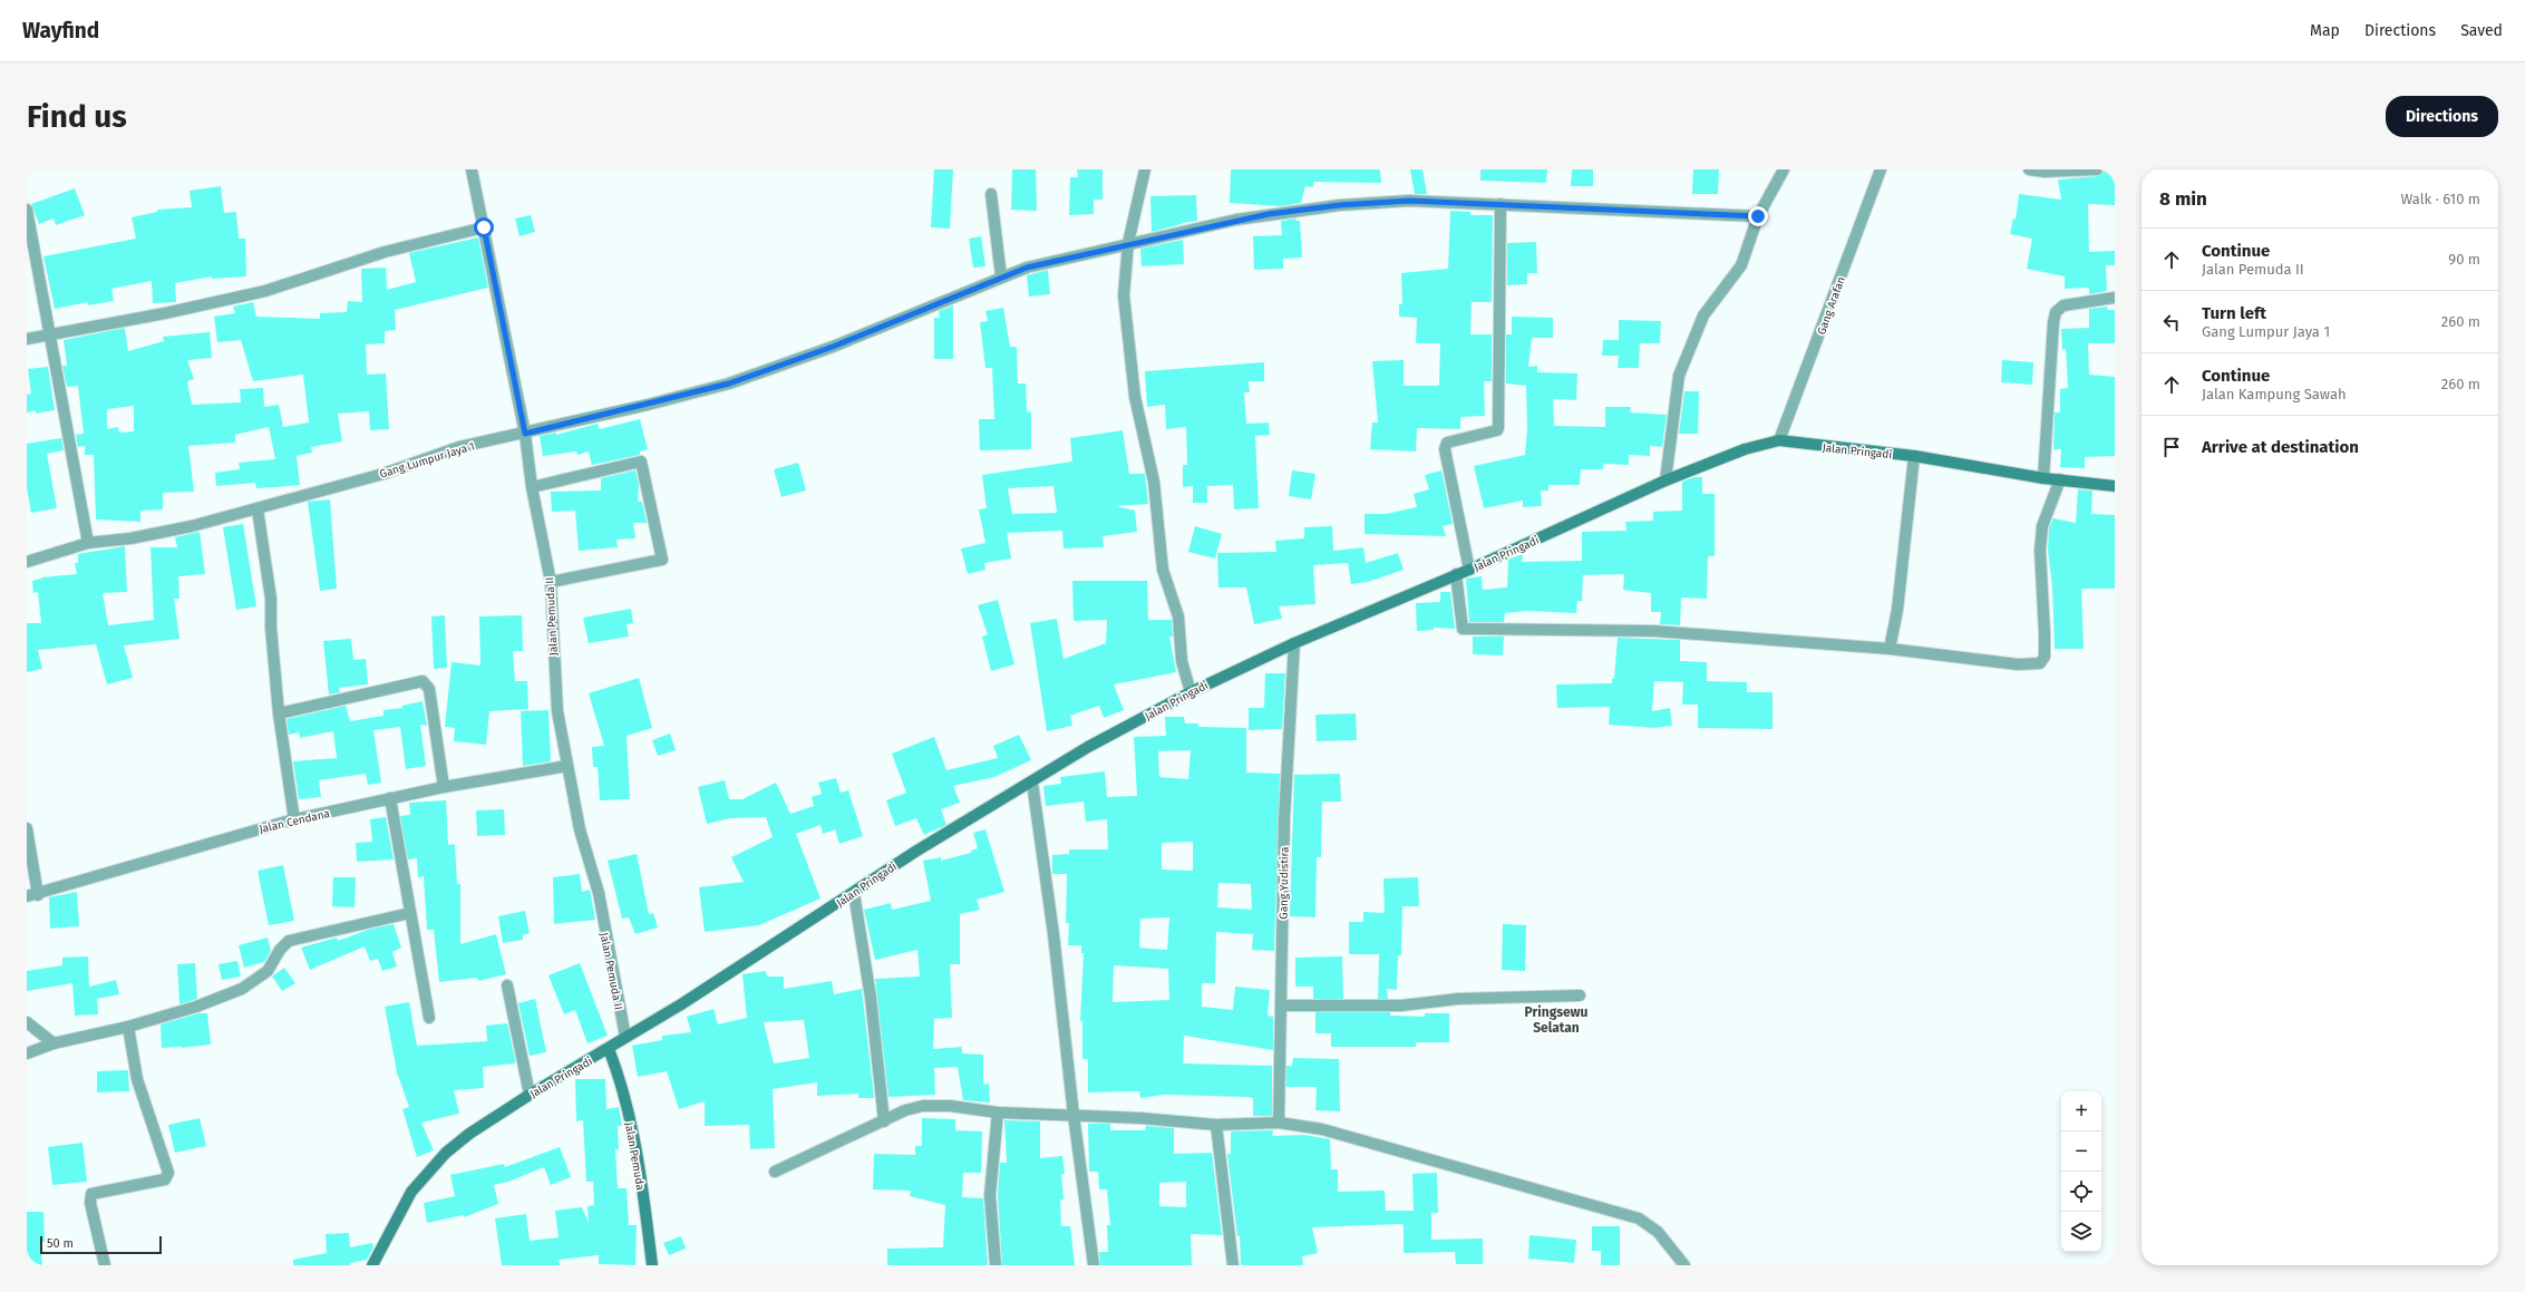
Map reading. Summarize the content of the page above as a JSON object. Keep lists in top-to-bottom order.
{
  "streets": {
    "street": [
      "Gang Arafan",
      "Jalan Pringadi",
      "Gang Lumpur Jaya 1",
      "Jalan Pemuda II",
      "Jalan Cendana",
      "Gang Yudistira",
      "Jalan Pemuda"
    ]
  },
  "crossings": [
    ["Gang Arafan", "Jalan Pringadi"],
    ["Jalan Pringadi", "Jalan Pemuda II"],
    ["Jalan Pringadi", "Gang Yudistira"],
    ["Jalan Pringadi", "Jalan Pemuda"],
    ["Gang Lumpur Jaya 1", "Jalan Pemuda II"],
    ["Jalan Pemuda II", "Jalan Cendana"]
  ],
  "districts": ["Pringsewu Selatan"],
  "scale_bar": "50 m",
  "page": {
    "header": "Wayfind",
    "nav": ["Map", "Directions", "Saved"],
    "buttons": "Directions",
    "title": "Find us",
    "heading": ["8 min", "Walk · 610 m"],
    "list": [
      ["Continue", "Jalan Pemuda II", "90 m"],
      ["Turn left", "Gang Lumpur Jaya 1", "260 m"],
      ["Continue", "Jalan Kampung Sawah", "260 m"],
      "Arrive at destination"
    ],
    "map_buttons": ["+", "−"],
    "scale": "50 m"
  }
}
